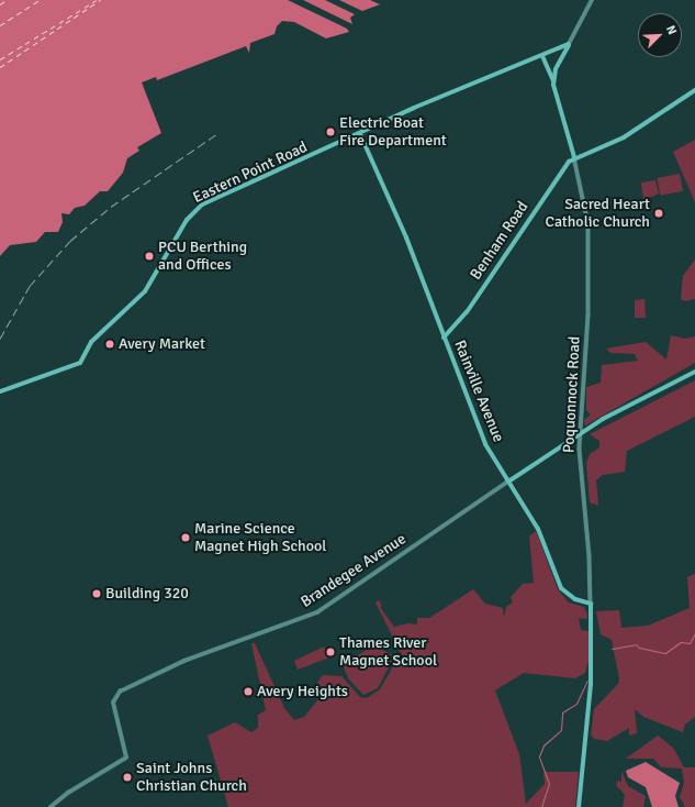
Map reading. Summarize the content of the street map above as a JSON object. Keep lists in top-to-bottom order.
{
  "streets": {
    "main road": [
      "Eastern Point Road",
      "Benham Road",
      "Rainville Avenue",
      "Poquonnock Road"
    ],
    "street": ["Brandegee Avenue"]
  },
  "crossings": [
    ["Eastern Point Road", "Rainville Avenue"],
    ["Eastern Point Road", "Poquonnock Road"],
    ["Benham Road", "Rainville Avenue"],
    ["Benham Road", "Poquonnock Road"],
    ["Rainville Avenue", "Poquonnock Road"],
    ["Rainville Avenue", "Brandegee Avenue"]
  ],
  "places": [
    "Electric Boat Fire Department",
    "Sacred Heart Catholic Church",
    "PCU Berthing and Offices",
    "Avery Market",
    "Marine Science Magnet High School",
    "Building 320",
    "Thames River Magnet School",
    "Avery Heights",
    "Saint Johns Christian Church"
  ],
  "north": "top right"
}
